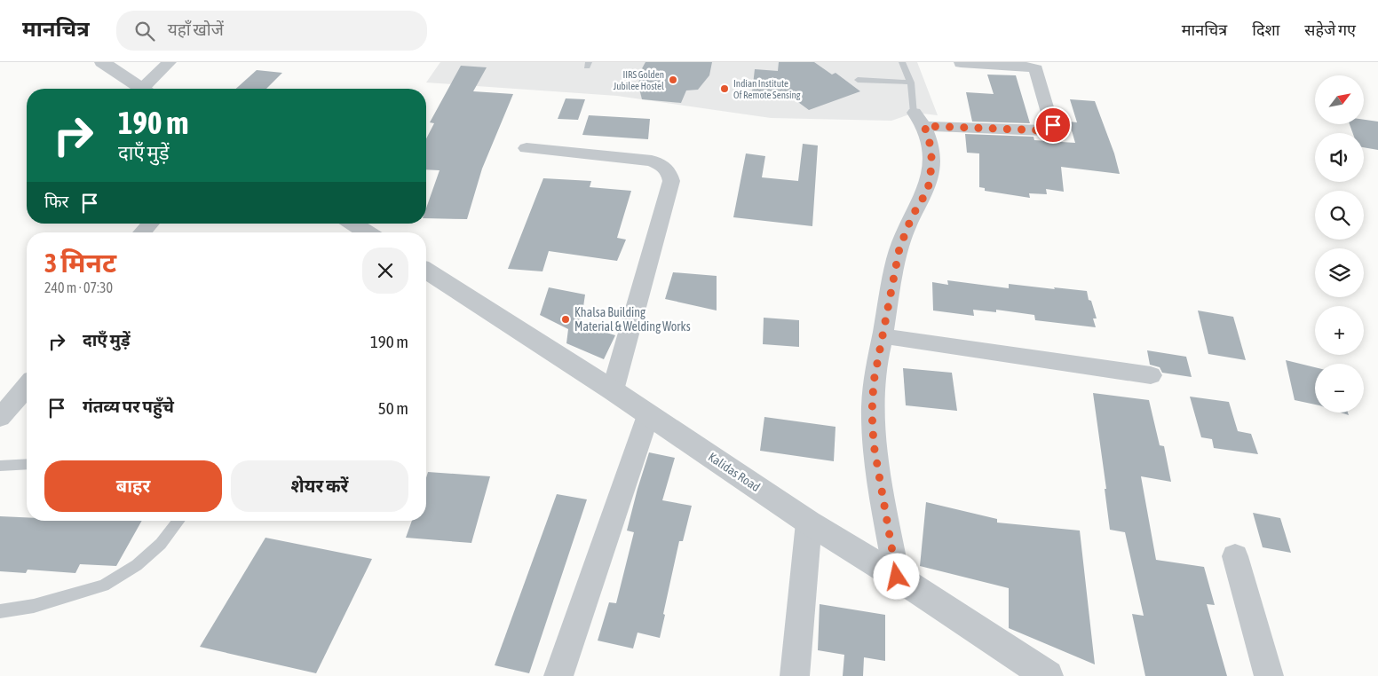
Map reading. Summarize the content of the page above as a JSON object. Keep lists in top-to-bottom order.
{
  "streets": {
    "street": ["Kalidas Road"]
  },
  "places": ["IIRS Golden Jubilee Hostel", "Indian Institute Of Remote Sensing", "Khalsa Building Material & Welding Works"],
  "north": "top right",
  "page": {
    "header": "मानचित्र",
    "search": "यहाँ खोजें",
    "nav": ["मानचित्र", "दिशा", "सहेजे गए"],
    "map_buttons": ["+", "−"],
    "turn": ["190 m", "दाएँ मुड़ें"],
    "then": "फिर",
    "heading": ["3 मिनट", "240 m · 07:30"],
    "list": [
      {
        "name": "दाएँ मुड़ें",
        "value": "190 m"
      },
      {
        "name": "गंतव्य पर पहुँचे",
        "value": "50 m"
      }
    ],
    "buttons": ["बाहर", "शेयर करें"]
  }
}
